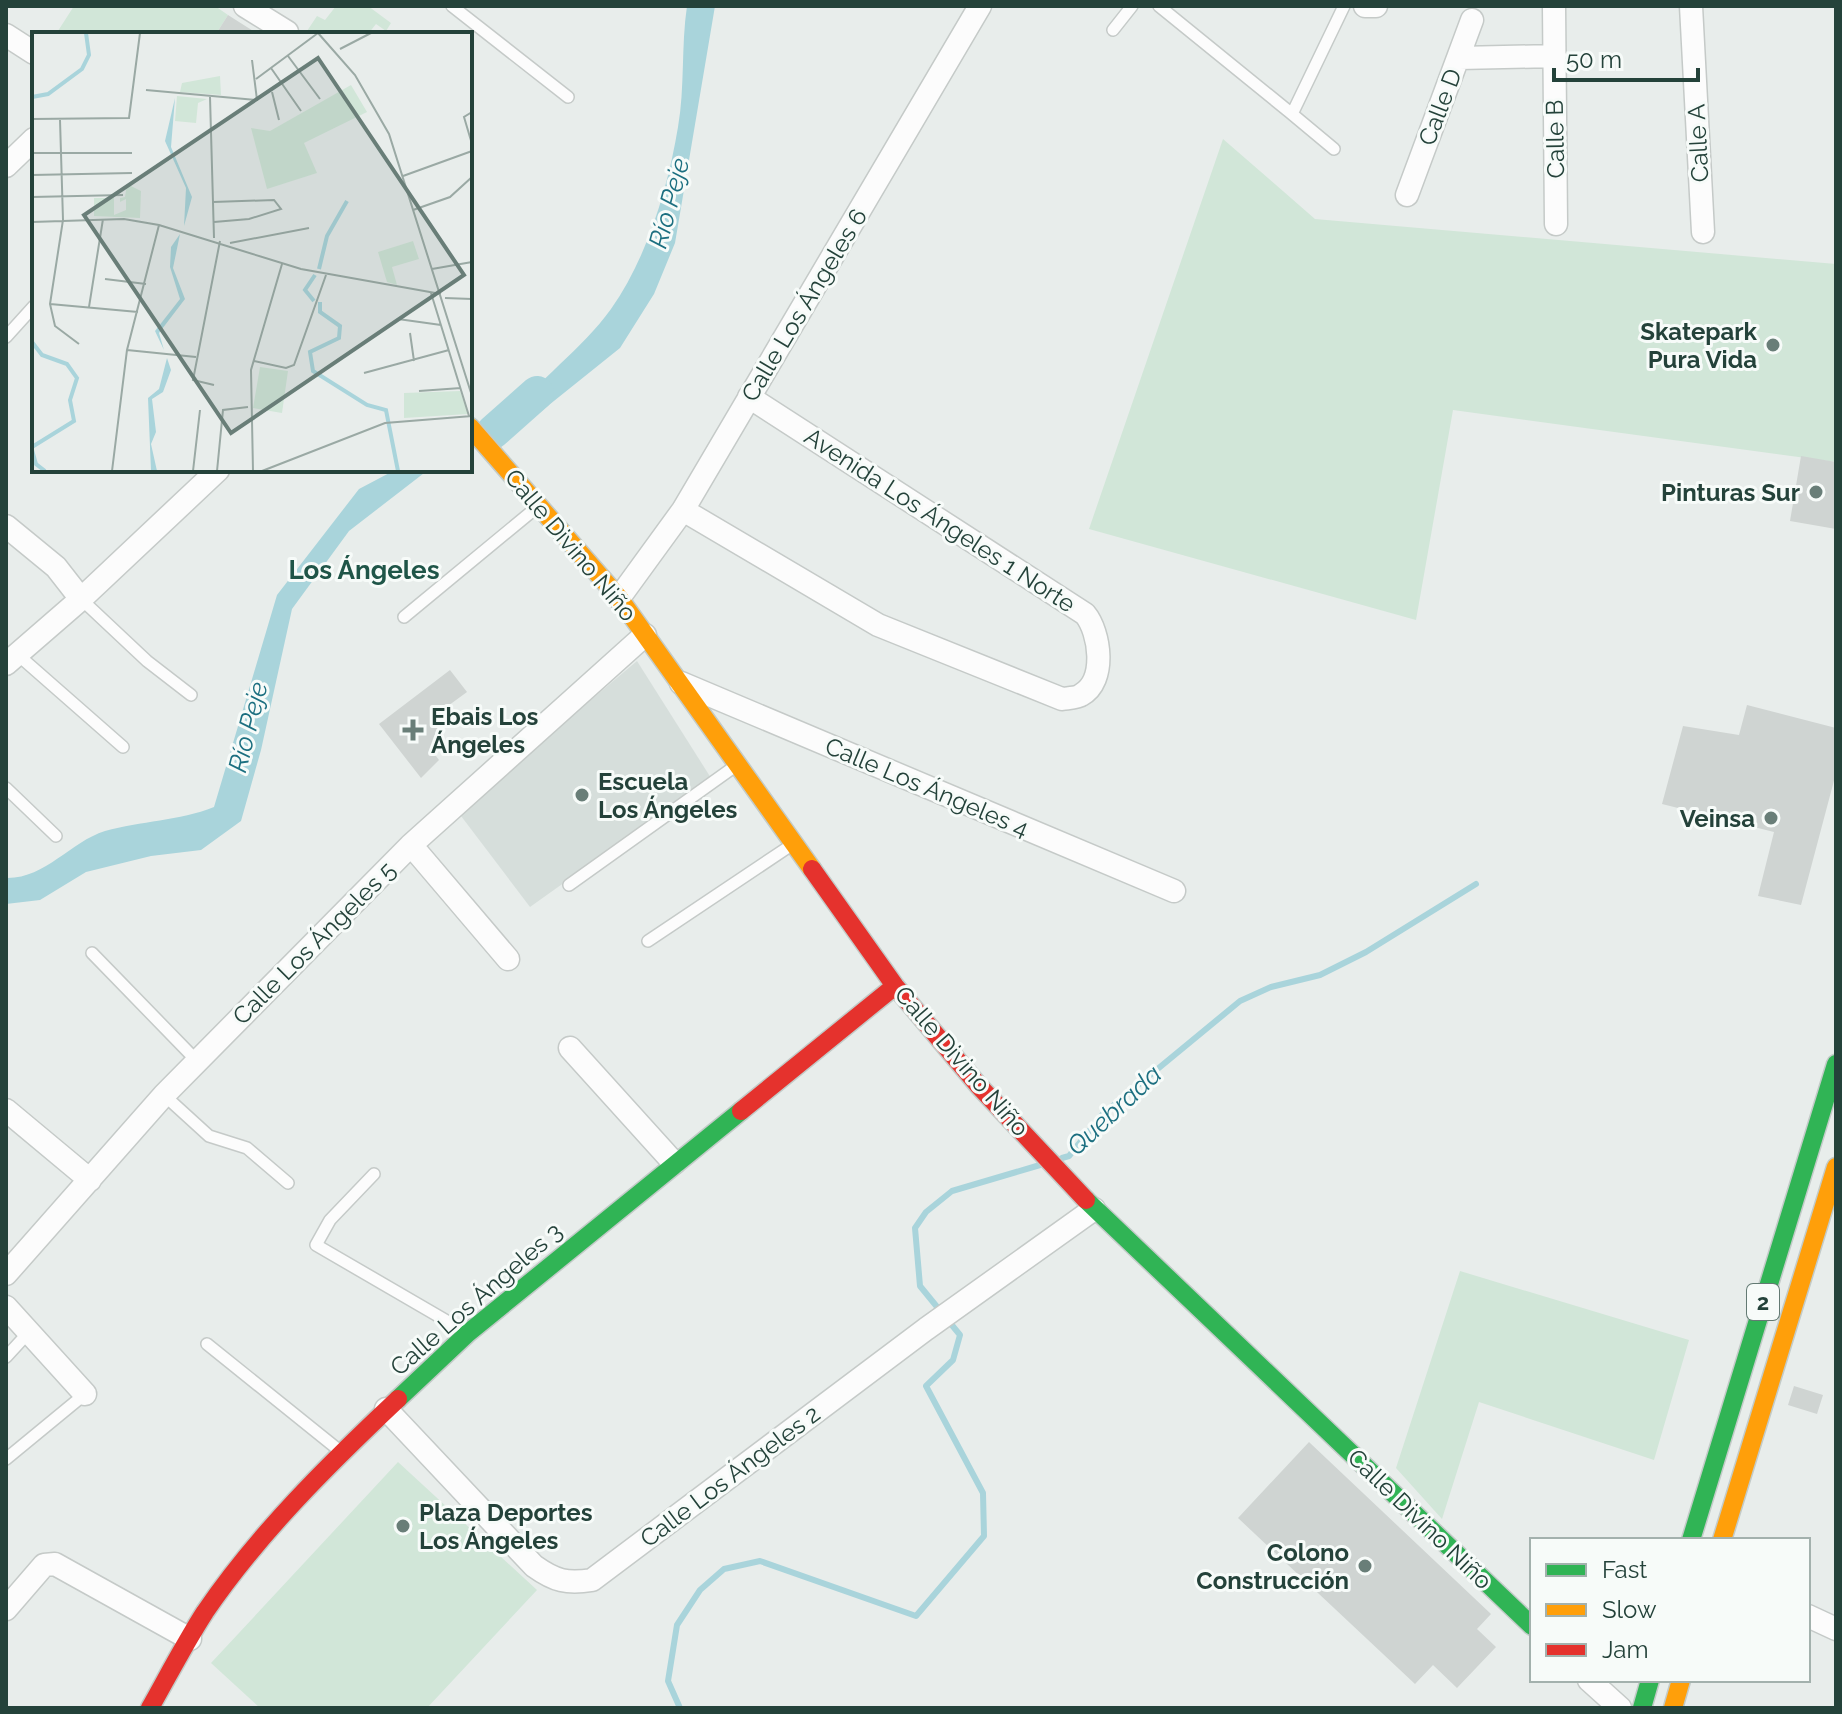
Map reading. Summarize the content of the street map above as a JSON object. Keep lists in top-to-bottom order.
{
  "streets": {
    "main road": ["Calle Divino Niño", "Calle Los Ángeles 3", "2"],
    "street": [
      "Calle D",
      "Calle B",
      "Calle A",
      "Calle Los Ángeles 6",
      "Avenida Los Ángeles 1 Norte",
      "Calle Los Ángeles 4",
      "Calle Los Ángeles 5",
      "Calle Los Ángeles 2"
    ]
  },
  "crossings": [
    ["Calle Los Ángeles 6", "Avenida Los Ángeles 1 Norte"],
    ["Calle Los Ángeles 6", "Calle Divino Niño"],
    ["Calle Divino Niño", "Calle Los Ángeles 4"],
    ["Calle Divino Niño", "Calle Los Ángeles 5"],
    ["Calle Divino Niño", "Calle Los Ángeles 3"],
    ["Calle Divino Niño", "Calle Los Ángeles 2"],
    ["Calle Los Ángeles 3", "Calle Los Ángeles 2"]
  ],
  "districts": ["Los Ángeles"],
  "water": ["Río Peje", "Quebrada"],
  "places": {
    "other": [
      "Skatepark Pura Vida",
      "Pinturas Sur",
      "Escuela Los Ángeles",
      "Veinsa",
      "Plaza Deportes Los Ángeles",
      "Colono Construcción"
    ],
    "health": ["Ebais Los Ángeles"]
  },
  "legend": ["Fast", "Slow", "Jam"],
  "scale_bar": "50 m"
}
